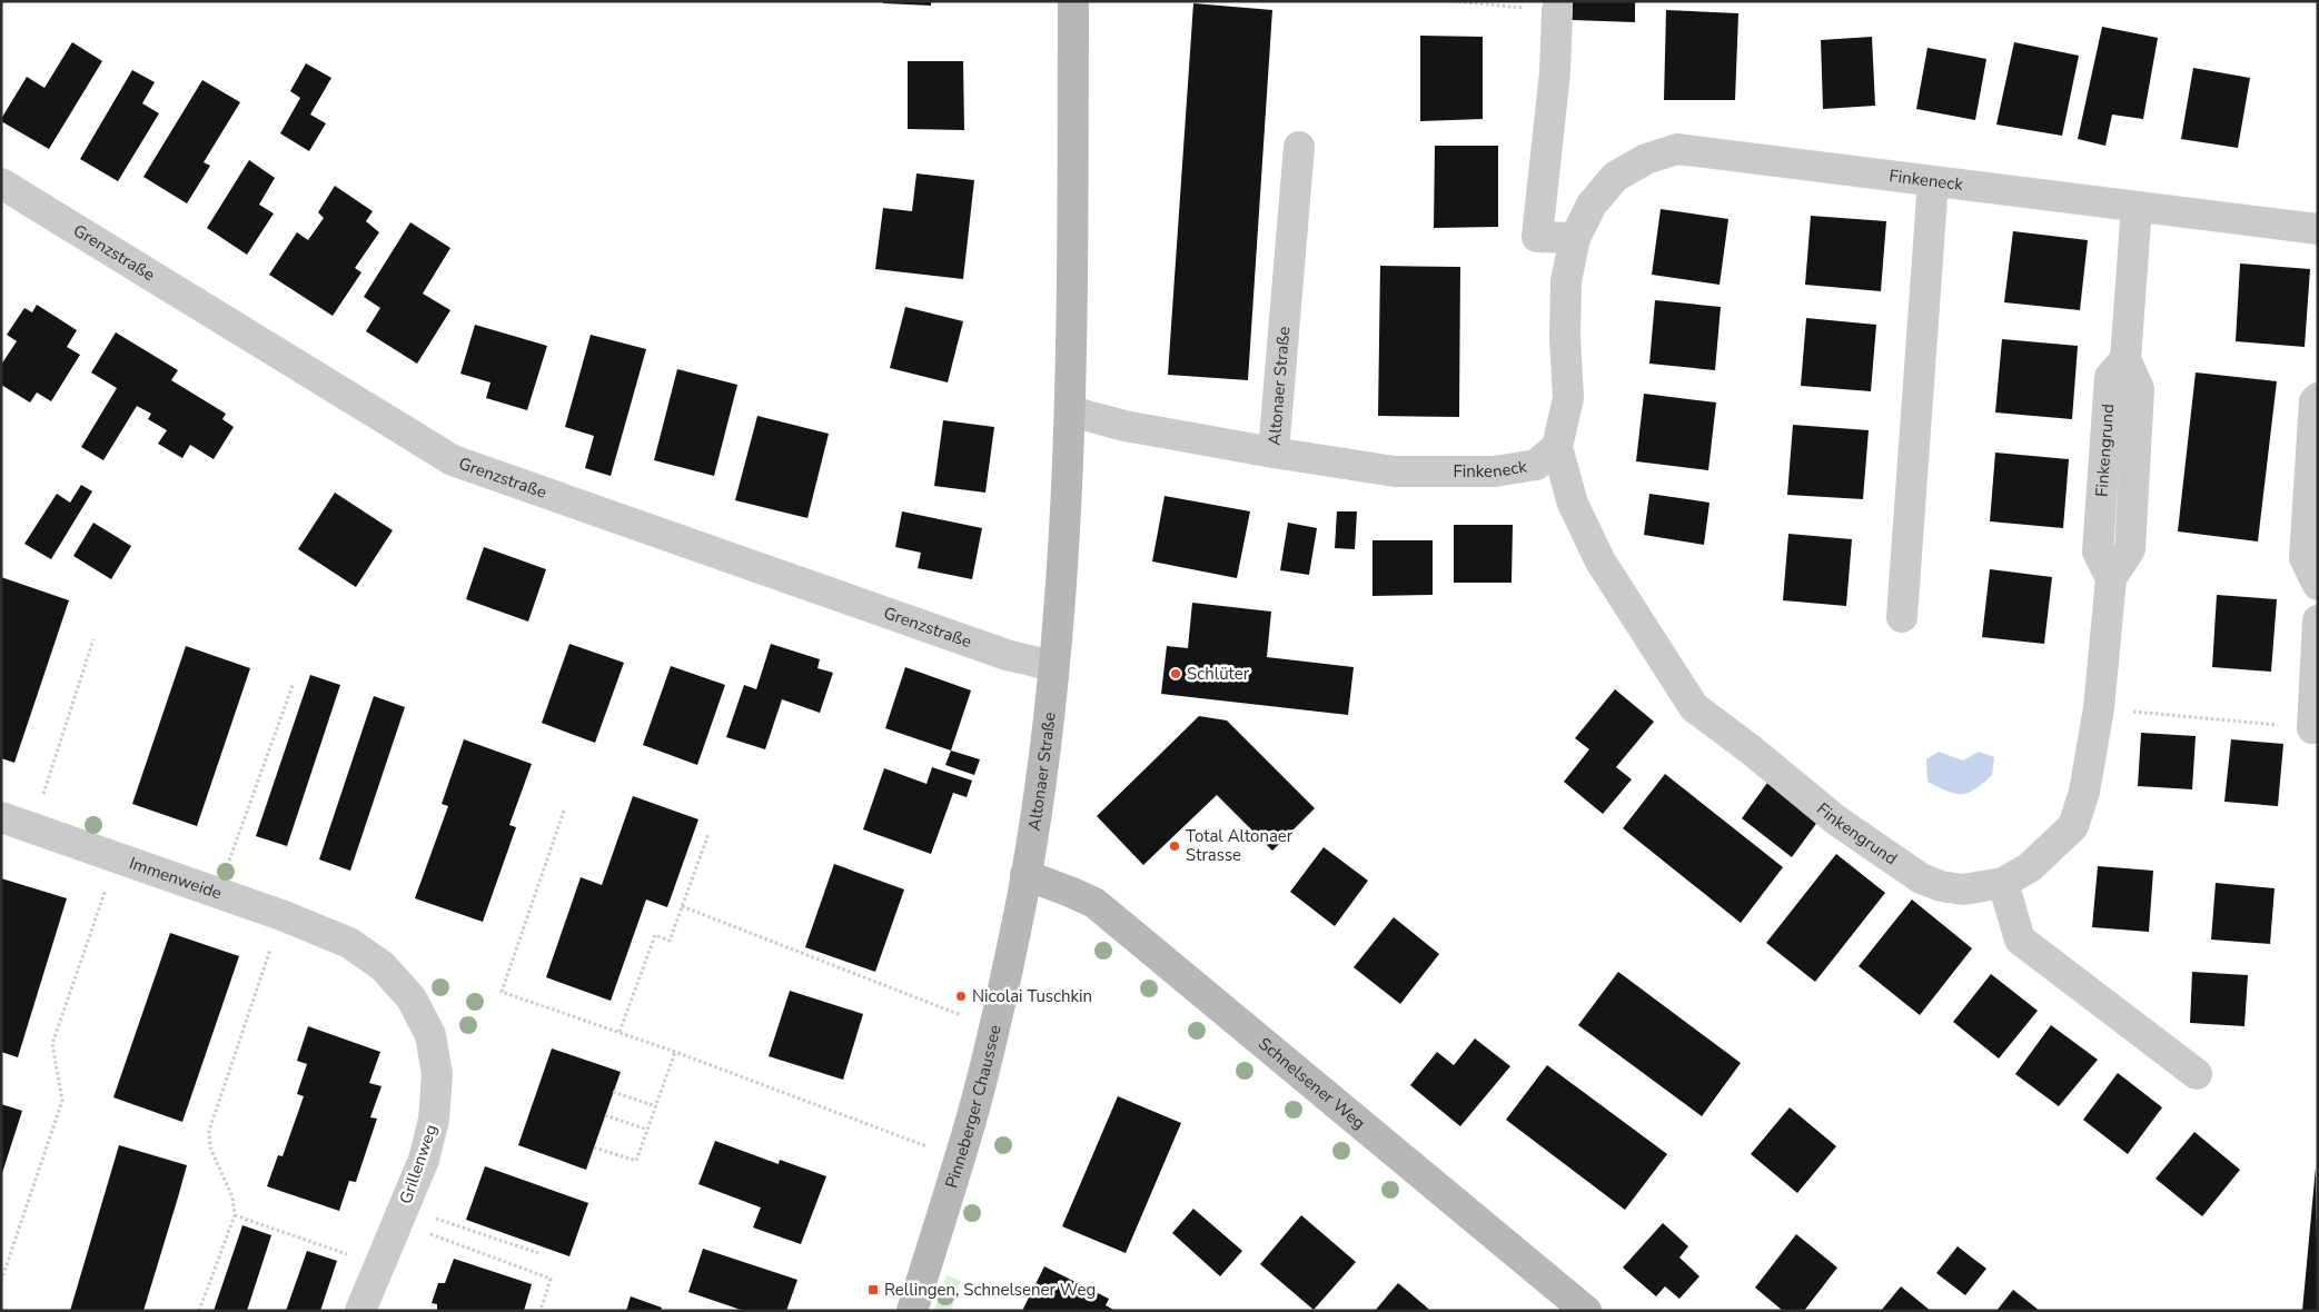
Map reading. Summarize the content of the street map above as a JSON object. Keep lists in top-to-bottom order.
{
  "streets": {
    "main road": ["Altonaer Straße", "Schnelsener Weg", "Pinneberger Chaussee"],
    "street": [
      "Finkeneck",
      "Grenzstraße",
      "Finkengrund",
      "Immenweide",
      "Grillenweg"
    ]
  },
  "crossings": [
    ["Finkeneck", "Altonaer Straße"],
    ["Finkeneck", "Finkengrund"],
    ["Grenzstraße", "Altonaer Straße"],
    ["Altonaer Straße", "Schnelsener Weg"],
    ["Altonaer Straße", "Pinneberger Chaussee"],
    ["Immenweide", "Grillenweg"],
    ["Schnelsener Weg", "Pinneberger Chaussee"]
  ],
  "places": {
    "other": ["Schlüter", "Total Altonaer Strasse", "Nicolai Tuschkin"],
    "transit": ["Rellingen, Schnelsener Weg"]
  }
}
